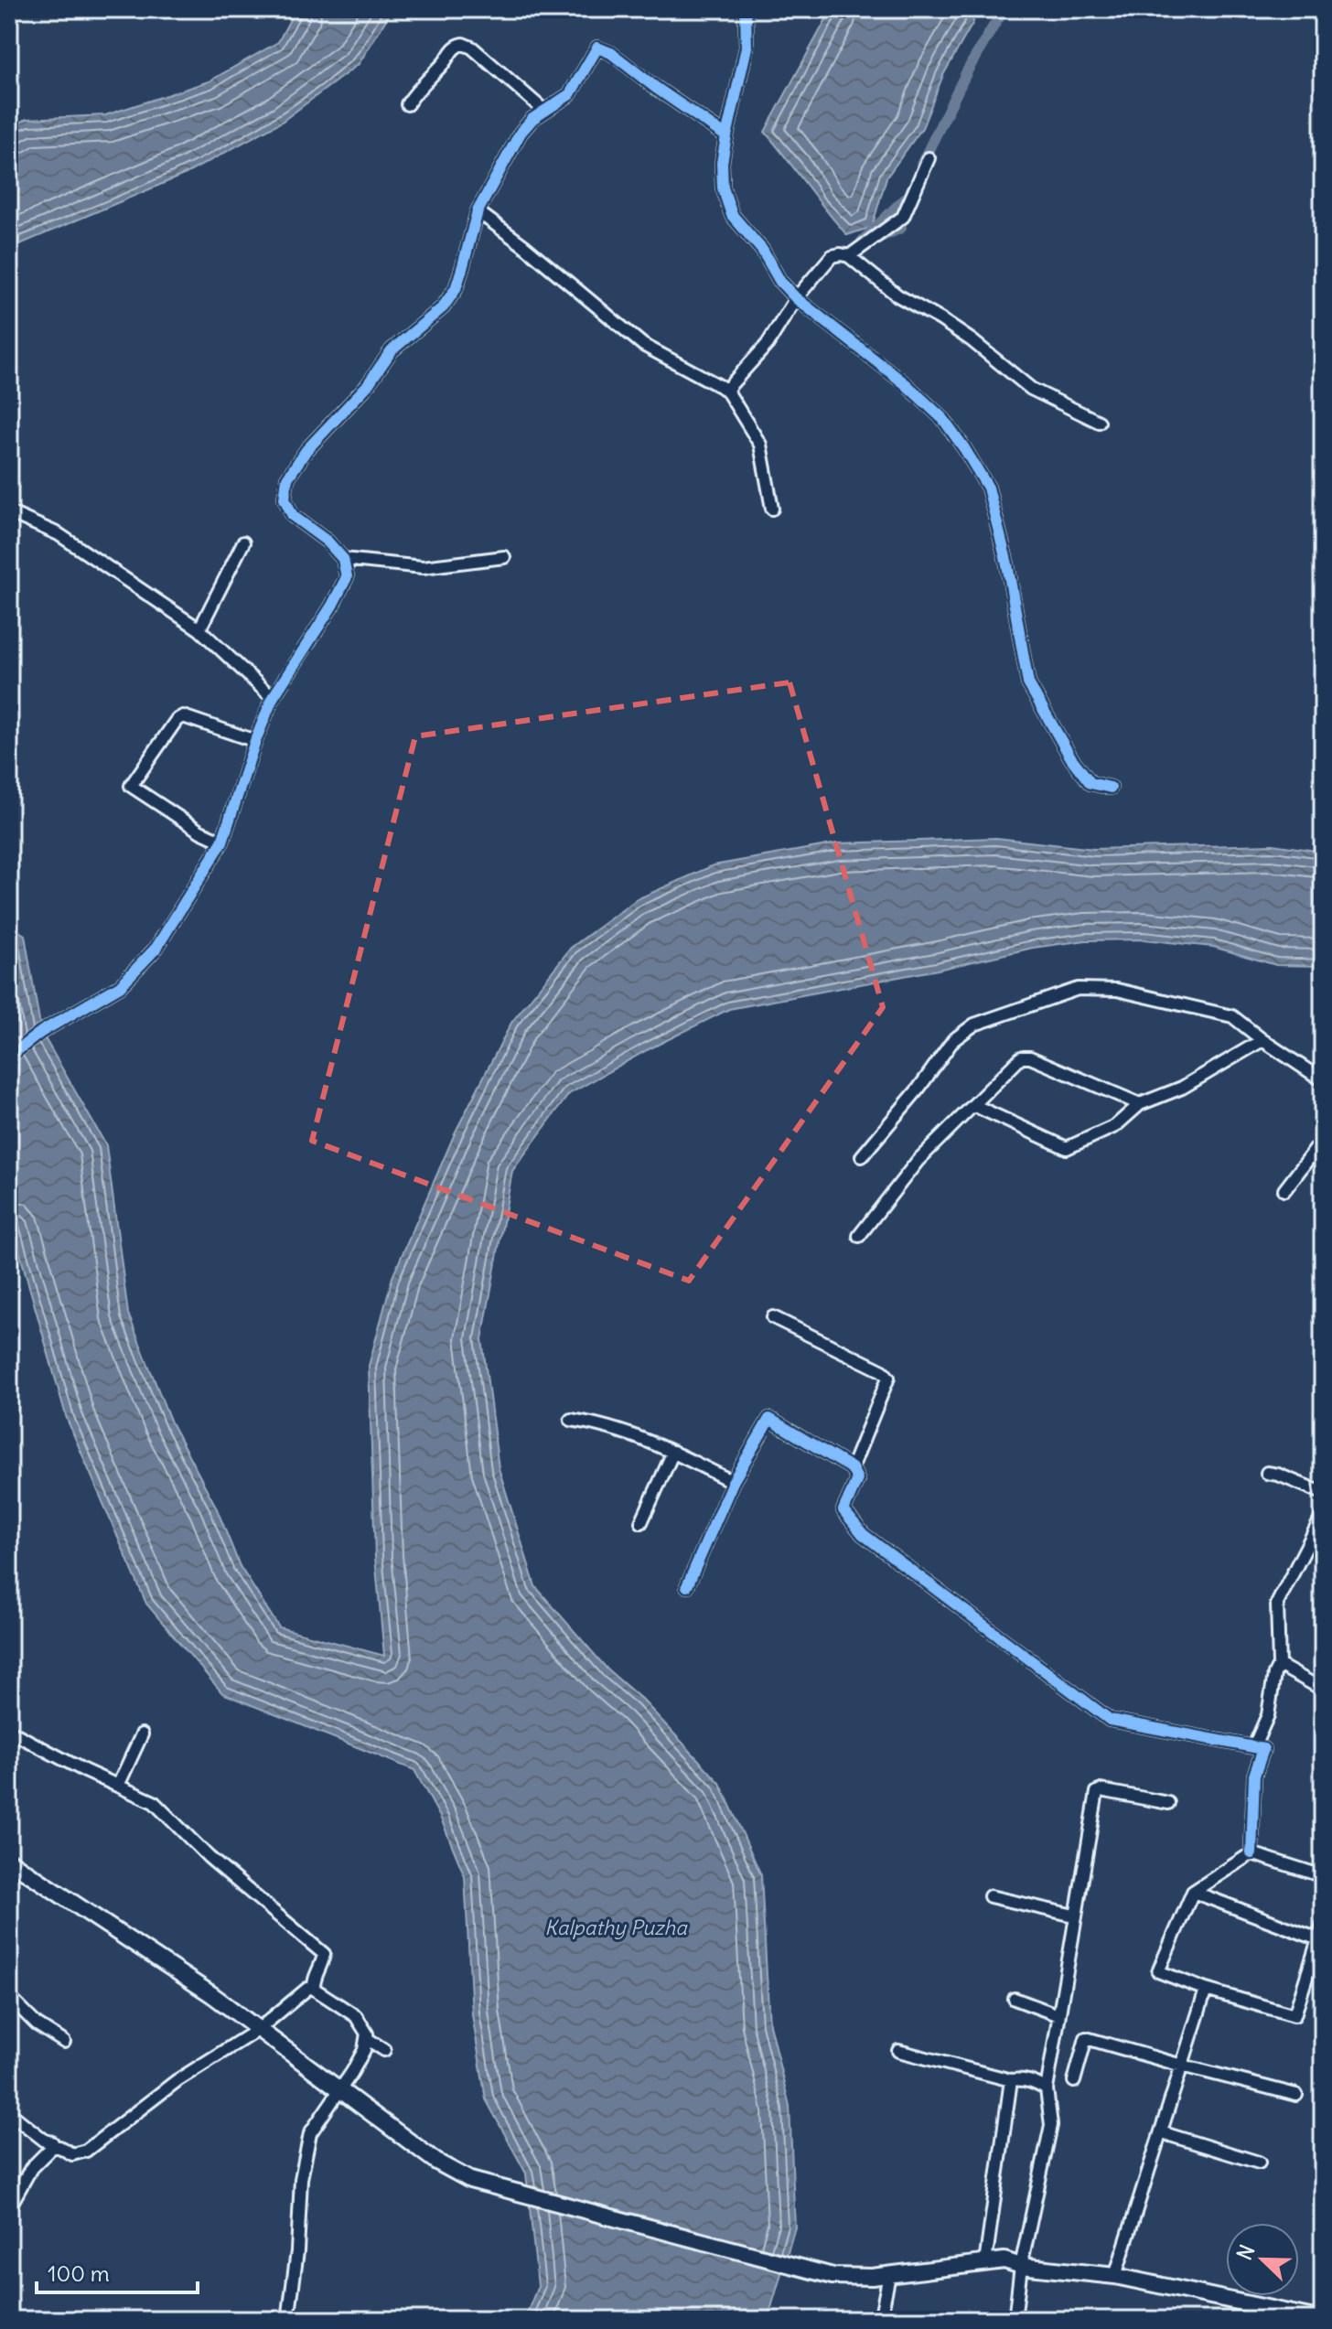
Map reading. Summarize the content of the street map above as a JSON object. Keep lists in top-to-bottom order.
{
  "water": ["Kalpathy Puzha"],
  "scale_bar": "100 m",
  "north": "top left"
}
